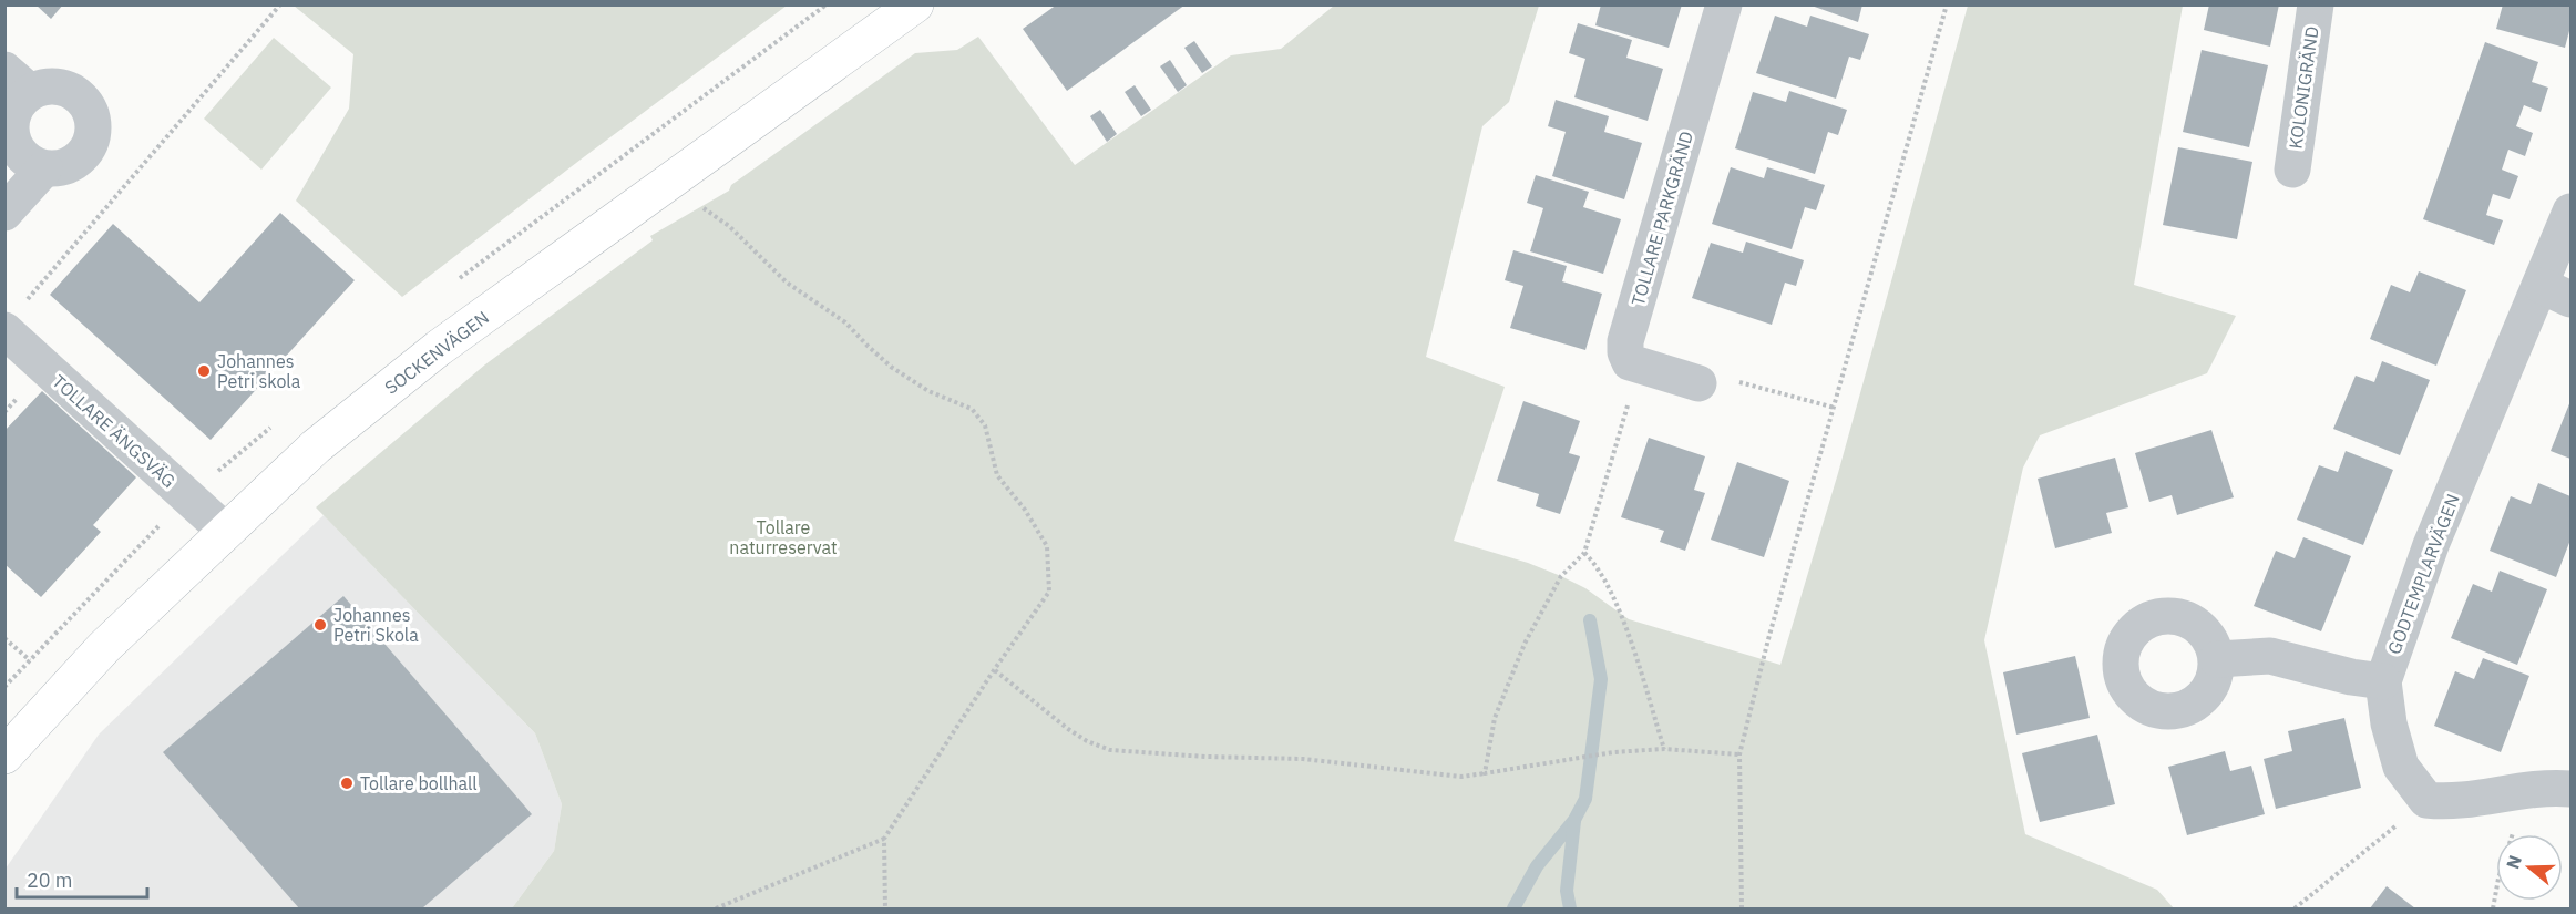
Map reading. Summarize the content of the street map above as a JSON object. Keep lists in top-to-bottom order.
{
  "streets": {
    "street": [
      "KOLONIGRÄND",
      "TOLLARE PARKGRÄND",
      "SOCKENVÄGEN",
      "TOLLARE ÄNGSVÄG",
      "GODTEMPLARVÄGEN"
    ]
  },
  "crossings": [
    ["SOCKENVÄGEN", "TOLLARE ÄNGSVÄG"]
  ],
  "parks": ["Tollare naturreservat"],
  "places": ["Johannes Petri skola", "Johannes Petri Skola", "Tollare bollhall"],
  "scale_bar": "20 m",
  "north": "left"
}
